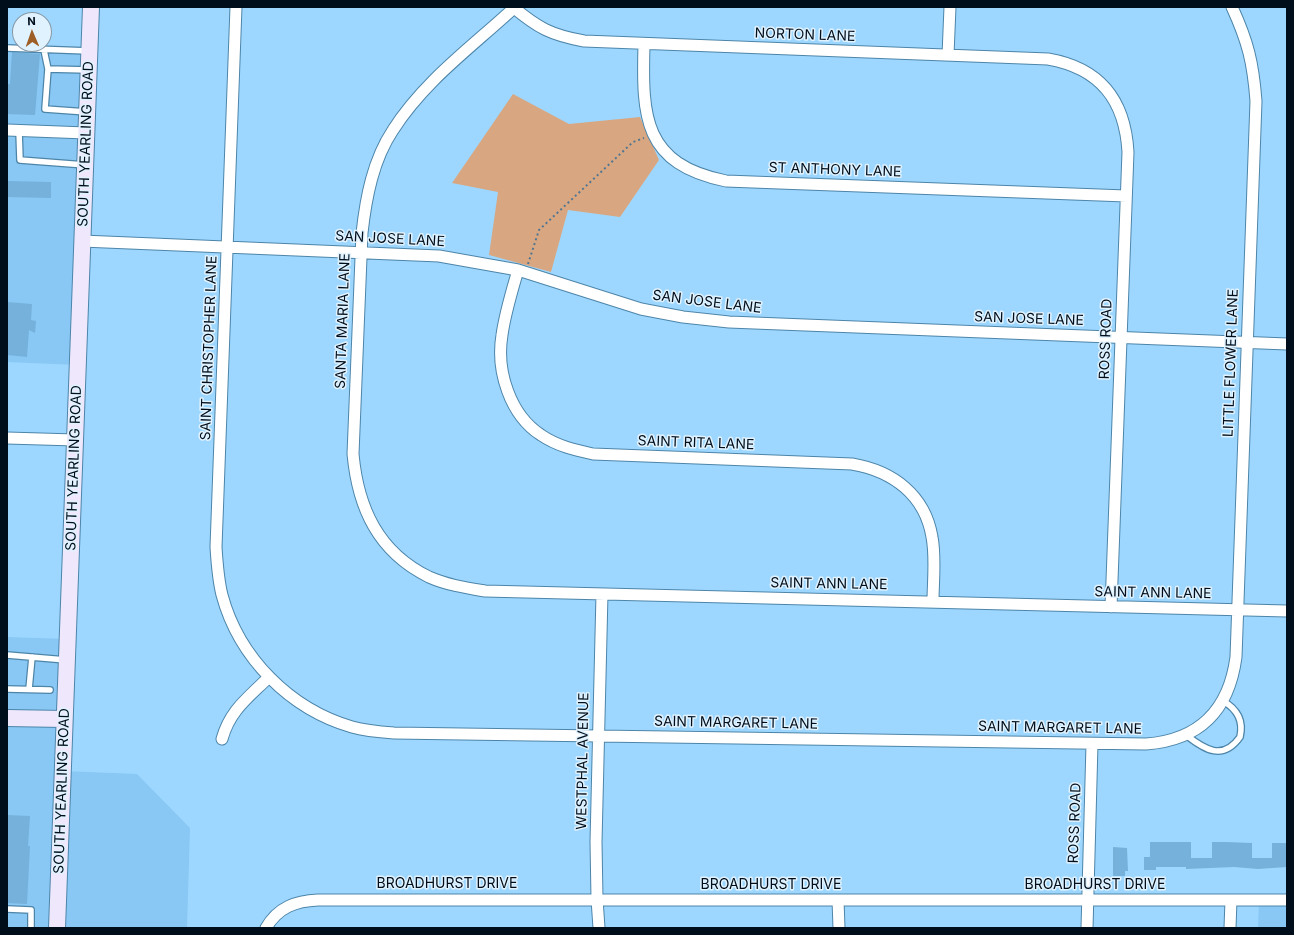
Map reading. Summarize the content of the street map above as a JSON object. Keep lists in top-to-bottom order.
{
  "streets": {
    "street": [
      "NORTON LANE",
      "SOUTH YEARLING ROAD",
      "ST ANTHONY LANE",
      "SAN JOSE LANE",
      "SANTA MARIA LANE",
      "ROSS ROAD",
      "SAINT CHRISTOPHER LANE",
      "LITTLE FLOWER LANE",
      "SAINT RITA LANE",
      "SAINT ANN LANE",
      "SAINT MARGARET LANE",
      "WESTPHAL AVENUE",
      "BROADHURST DRIVE"
    ]
  },
  "crossings": [
    ["NORTON LANE", "ST ANTHONY LANE"],
    ["NORTON LANE", "SANTA MARIA LANE"],
    ["NORTON LANE", "ROSS ROAD"],
    ["SOUTH YEARLING ROAD", "SAN JOSE LANE"],
    ["ST ANTHONY LANE", "ROSS ROAD"],
    ["SAN JOSE LANE", "SANTA MARIA LANE"],
    ["SAN JOSE LANE", "ROSS ROAD"],
    ["SAN JOSE LANE", "SAINT CHRISTOPHER LANE"],
    ["SAN JOSE LANE", "LITTLE FLOWER LANE"],
    ["SAN JOSE LANE", "SAINT RITA LANE"],
    ["SANTA MARIA LANE", "SAINT ANN LANE"],
    ["ROSS ROAD", "SAINT ANN LANE"],
    ["ROSS ROAD", "SAINT MARGARET LANE"],
    ["ROSS ROAD", "BROADHURST DRIVE"],
    ["SAINT CHRISTOPHER LANE", "SAINT MARGARET LANE"],
    ["LITTLE FLOWER LANE", "SAINT ANN LANE"],
    ["LITTLE FLOWER LANE", "SAINT MARGARET LANE"],
    ["SAINT RITA LANE", "SAINT ANN LANE"],
    ["SAINT ANN LANE", "WESTPHAL AVENUE"],
    ["SAINT MARGARET LANE", "WESTPHAL AVENUE"],
    ["WESTPHAL AVENUE", "BROADHURST DRIVE"]
  ],
  "north": "top"
}
